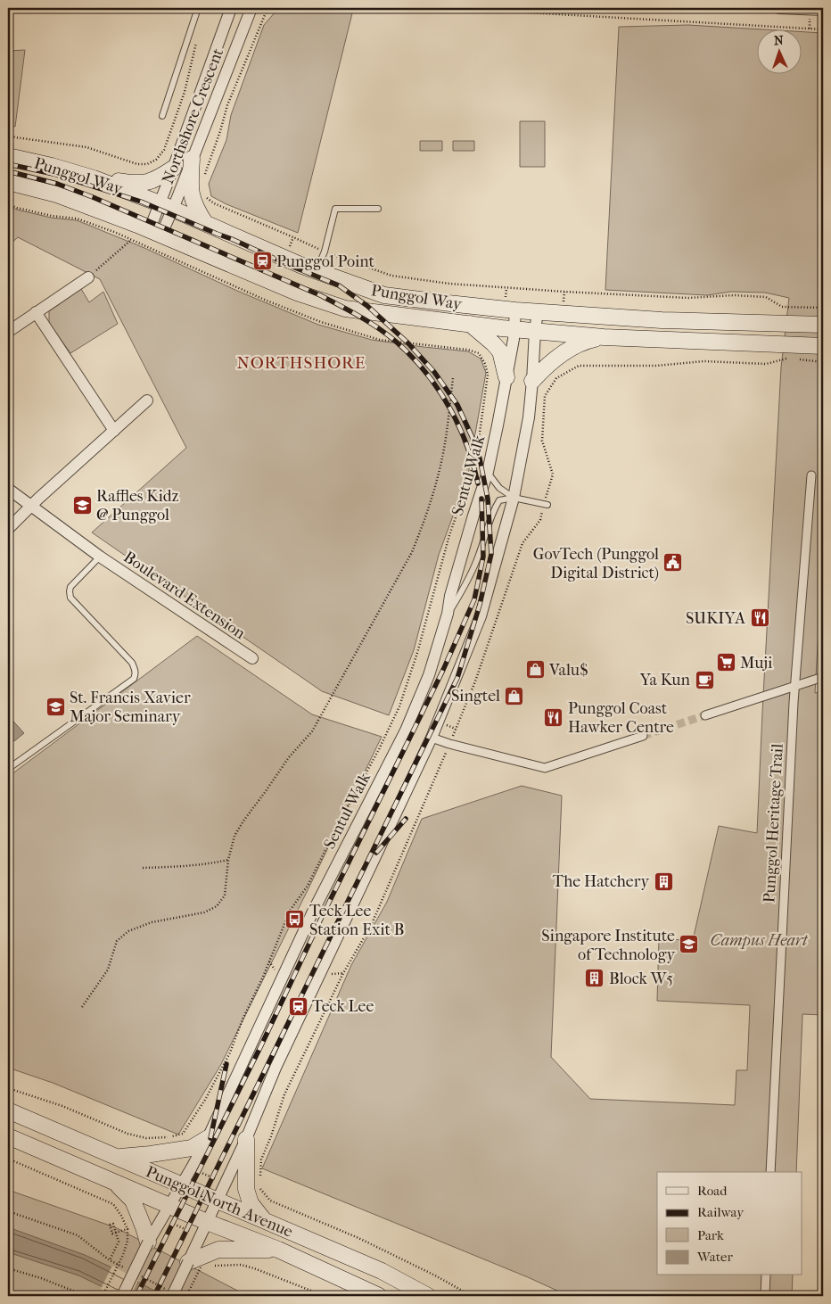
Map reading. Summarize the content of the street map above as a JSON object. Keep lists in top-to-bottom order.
{
  "streets": {
    "main road": ["Punggol Way", "Punggol North Avenue"],
    "street": [
      "Northshore Crescent",
      "Sentul Walk",
      "Boulevard Extension",
      "Punggol Heritage Trail"
    ]
  },
  "crossings": [
    ["Northshore Crescent", "Punggol Way"],
    ["Punggol Way", "Sentul Walk"],
    ["Sentul Walk", "Punggol North Avenue"]
  ],
  "districts": ["NORTHSHORE"],
  "parks": ["Campus Heart"],
  "places": {
    "station": ["Punggol Point", "Teck Lee"],
    "school or university": ["Raffles Kidz @ Punggol", "St. Francis Xavier Major Seminary", "Singapore Institute of Technology"],
    "public building": ["GovTech (Punggol Digital District)"],
    "restaurant": ["SUKIYA", "Punggol Coast Hawker Centre"],
    "supermarket": ["Muji"],
    "shop": ["Valu$", "Singtel"],
    "cafe": ["Ya Kun"],
    "building": ["The Hatchery", "Block W5"],
    "bus stop": ["Teck Lee Station Exit B"]
  },
  "legend": [
    "Road",
    "Railway",
    "Park",
    "Water"
  ],
  "north": "top"
}
